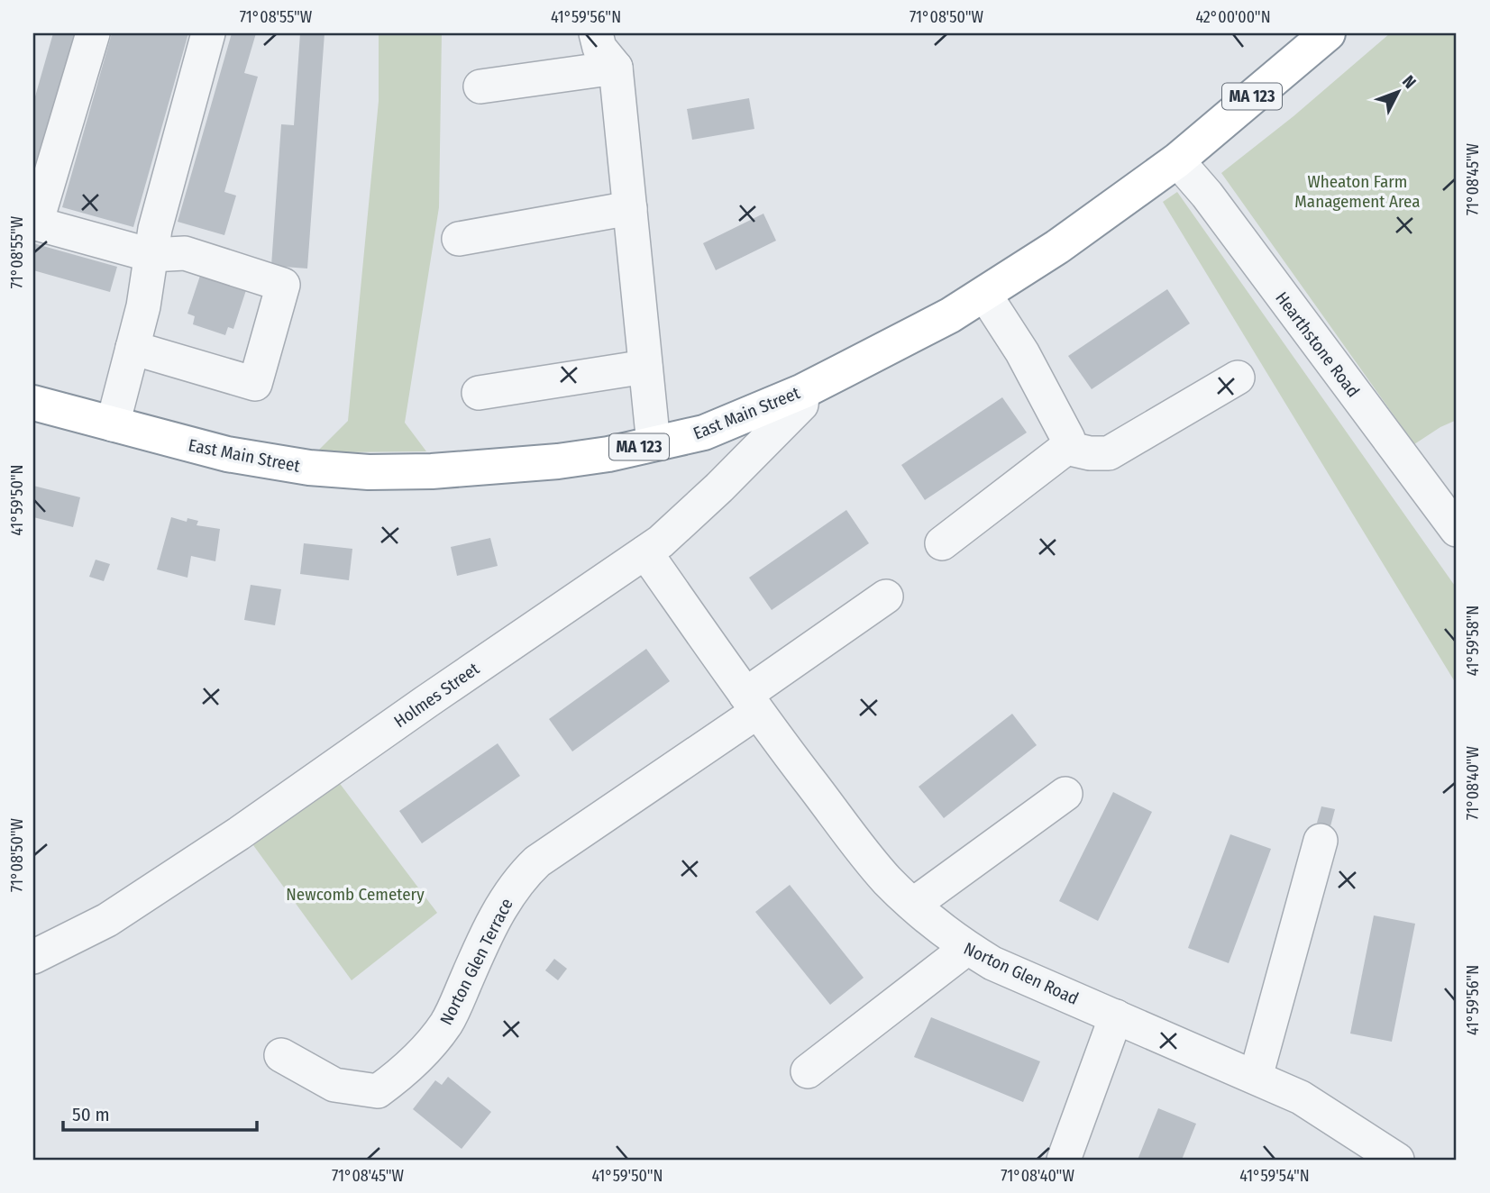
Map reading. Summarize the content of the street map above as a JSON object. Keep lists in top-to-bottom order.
{
  "streets": {
    "highway": ["MA 123", "East Main Street"],
    "street": [
      "Hearthstone Road",
      "Holmes Street",
      "Norton Glen Terrace",
      "Norton Glen Road"
    ]
  },
  "crossings": [
    ["MA 123", "Hearthstone Road"],
    ["MA 123", "East Main Street"],
    ["Hearthstone Road", "East Main Street"],
    ["East Main Street", "Holmes Street"],
    ["Holmes Street", "Norton Glen Road"],
    ["Norton Glen Terrace", "Norton Glen Road"]
  ],
  "parks": ["Wheaton Farm Management Area", "Newcomb Cemetery"],
  "scale_bar": "50 m",
  "north": "top right",
  "coordinates": [
    "71°08'55\"W",
    "41°59'56\"N",
    "71°08'50\"W",
    "42°00'00\"N",
    "71°08'45\"W",
    "41°59'50\"N",
    "41°59'58\"N",
    "71°08'40\"W",
    "41°59'54\"N"
  ]
}
